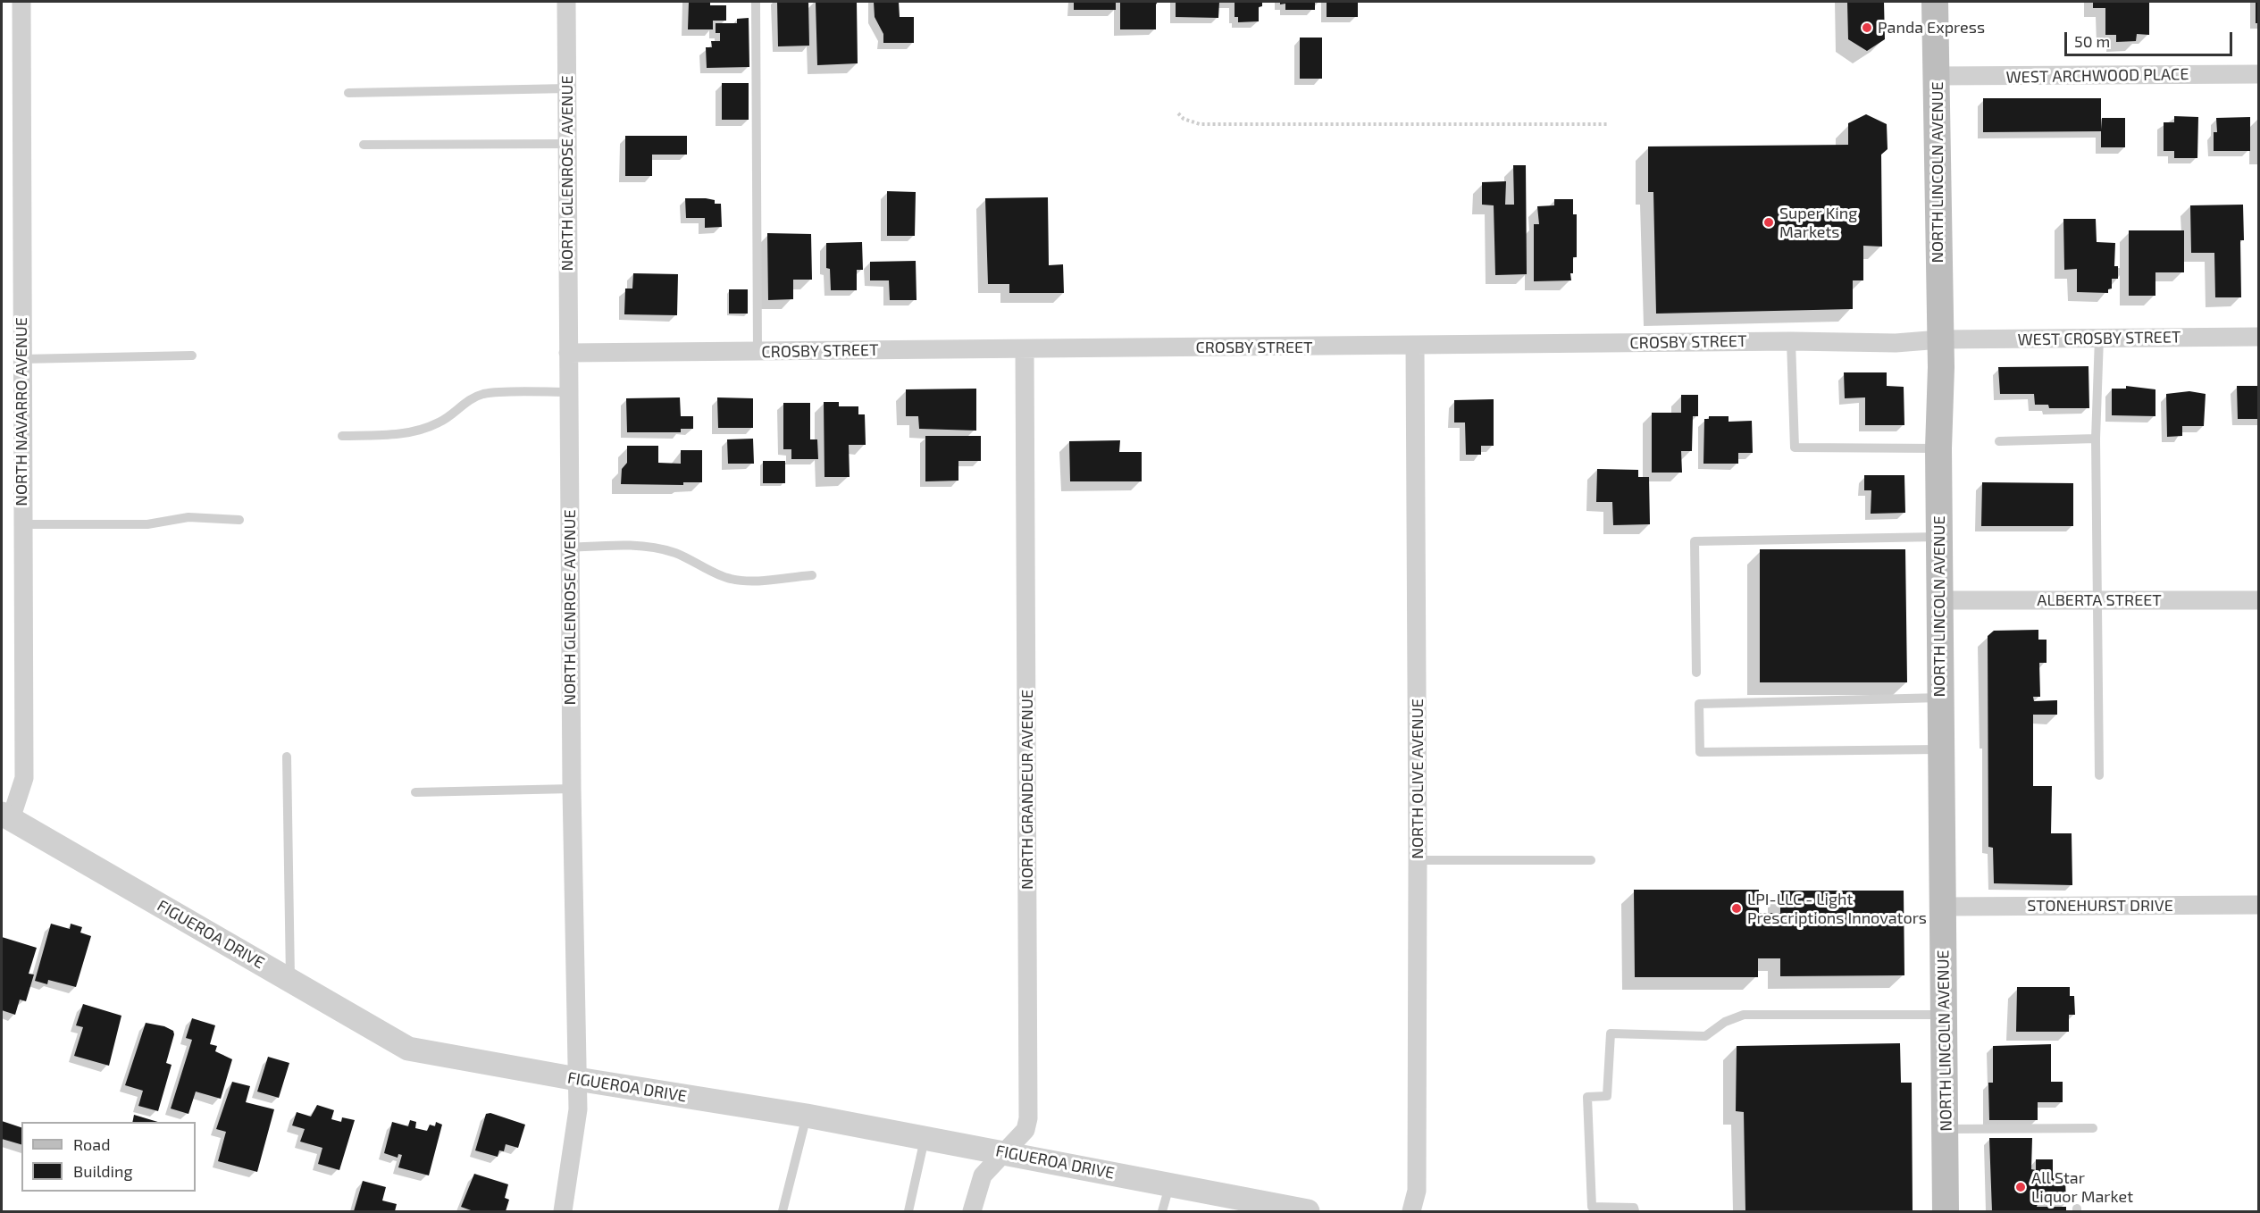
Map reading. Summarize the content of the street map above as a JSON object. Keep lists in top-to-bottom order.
{
  "streets": {
    "main road": ["NORTH LINCOLN AVENUE"],
    "street": [
      "WEST ARCHWOOD PLACE",
      "NORTH GLENROSE AVENUE",
      "WEST CROSBY STREET",
      "CROSBY STREET",
      "NORTH NAVARRO AVENUE",
      "ALBERTA STREET",
      "NORTH OLIVE AVENUE",
      "NORTH GRANDEUR AVENUE",
      "STONEHURST DRIVE",
      "FIGUEROA DRIVE"
    ]
  },
  "crossings": [
    ["WEST ARCHWOOD PLACE", "NORTH LINCOLN AVENUE"],
    ["NORTH LINCOLN AVENUE", "WEST CROSBY STREET"],
    ["NORTH LINCOLN AVENUE", "CROSBY STREET"],
    ["NORTH LINCOLN AVENUE", "ALBERTA STREET"],
    ["NORTH LINCOLN AVENUE", "STONEHURST DRIVE"],
    ["NORTH GLENROSE AVENUE", "CROSBY STREET"],
    ["NORTH GLENROSE AVENUE", "FIGUEROA DRIVE"],
    ["WEST CROSBY STREET", "CROSBY STREET"],
    ["CROSBY STREET", "NORTH OLIVE AVENUE"],
    ["CROSBY STREET", "NORTH GRANDEUR AVENUE"],
    ["NORTH NAVARRO AVENUE", "FIGUEROA DRIVE"],
    ["NORTH GRANDEUR AVENUE", "FIGUEROA DRIVE"]
  ],
  "places": [
    "Panda Express",
    "Super King Markets",
    "LPI-LLC - Light Prescriptions Innovators",
    "All Star Liquor Market"
  ],
  "legend": ["Road", "Building"],
  "scale_bar": "50 m"
}
